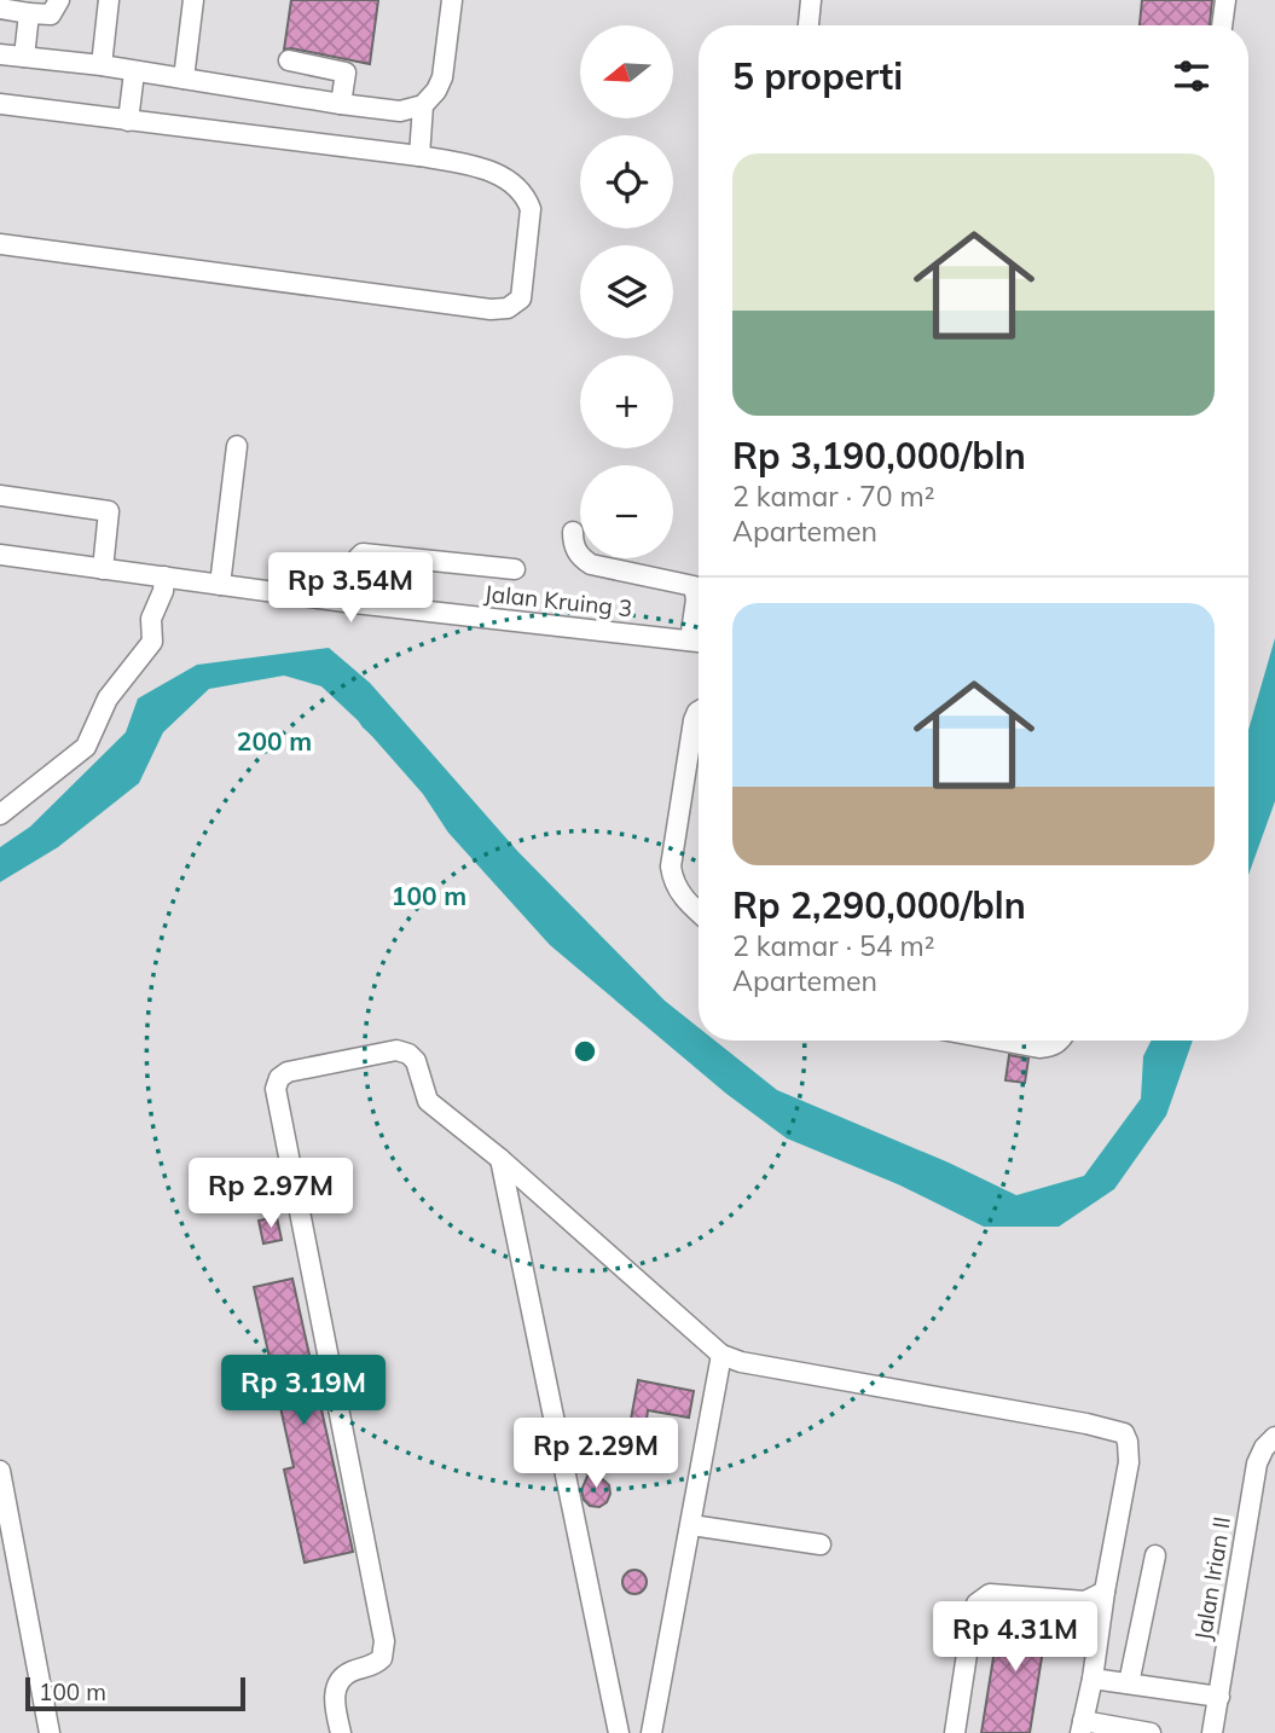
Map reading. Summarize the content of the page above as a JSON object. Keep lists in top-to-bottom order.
{
  "streets": {
    "street": ["Jalan Kruing 3", "Jalan Irian II"]
  },
  "scale_bar": "100 m",
  "north": "left",
  "page": {
    "map_buttons": ["+", "−"],
    "heading": "5 properti",
    "list": [
      {
        "name": "Rp 3,190,000/bln",
        "note": "2 kamar · 70 m² · Apartemen"
      },
      {
        "name": "Rp 2,290,000/bln",
        "note": "2 kamar · 54 m² · Apartemen"
      }
    ],
    "price": [
      "Rp 3.54M",
      "Rp 2.97M",
      "Rp 3.19M",
      "Rp 2.29M",
      "Rp 4.31M"
    ],
    "scale": "100 m"
  },
  "rings": ["200 m", "100 m"]
}
